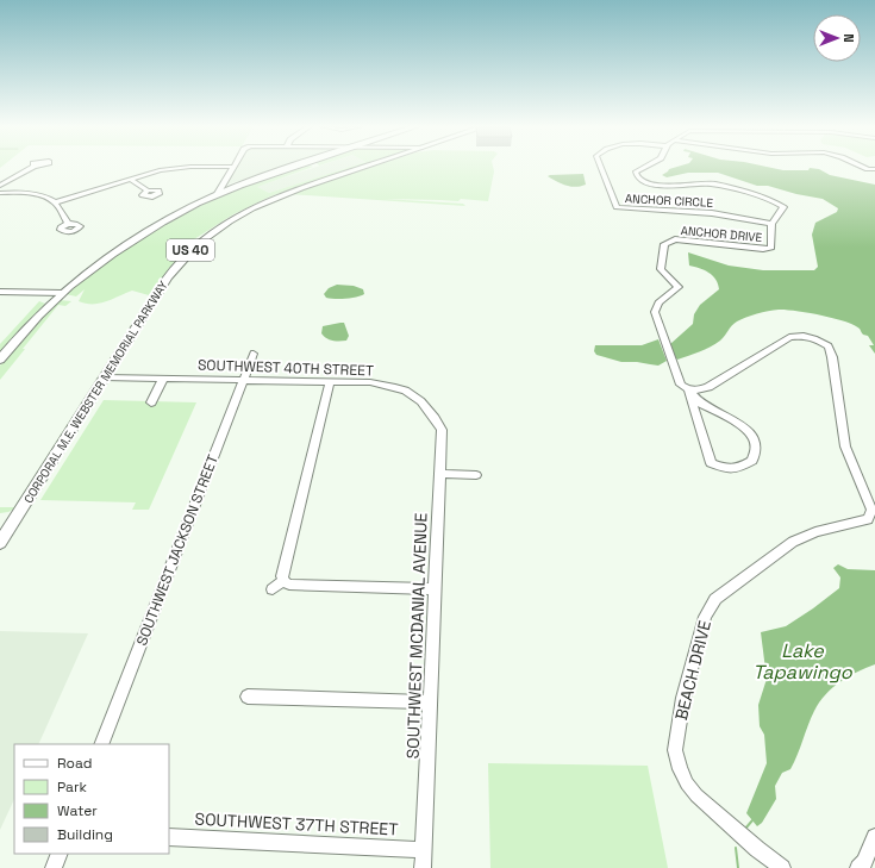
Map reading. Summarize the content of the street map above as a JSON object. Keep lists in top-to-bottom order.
{
  "streets": {
    "main road": ["US 40", "CORPORAL M.E. WEBSTER MEMORIAL PARKWAY"],
    "street": [
      "ANCHOR CIRCLE",
      "ANCHOR DRIVE",
      "SOUTHWEST 40TH STREET",
      "SOUTHWEST JACKSON STREET",
      "SOUTHWEST MCDANIAL AVENUE",
      "BEACH DRIVE",
      "SOUTHWEST 37TH STREET"
    ]
  },
  "crossings": [
    ["ANCHOR CIRCLE", "ANCHOR DRIVE"],
    ["ANCHOR DRIVE", "BEACH DRIVE"],
    ["SOUTHWEST 40TH STREET", "CORPORAL M.E. WEBSTER MEMORIAL PARKWAY"],
    ["SOUTHWEST 40TH STREET", "SOUTHWEST JACKSON STREET"],
    ["SOUTHWEST 40TH STREET", "SOUTHWEST MCDANIAL AVENUE"],
    ["SOUTHWEST MCDANIAL AVENUE", "SOUTHWEST 37TH STREET"]
  ],
  "water": ["Lake Tapawingo"],
  "legend": [
    "Road",
    "Park",
    "Water",
    "Building"
  ],
  "north": "right"
}
